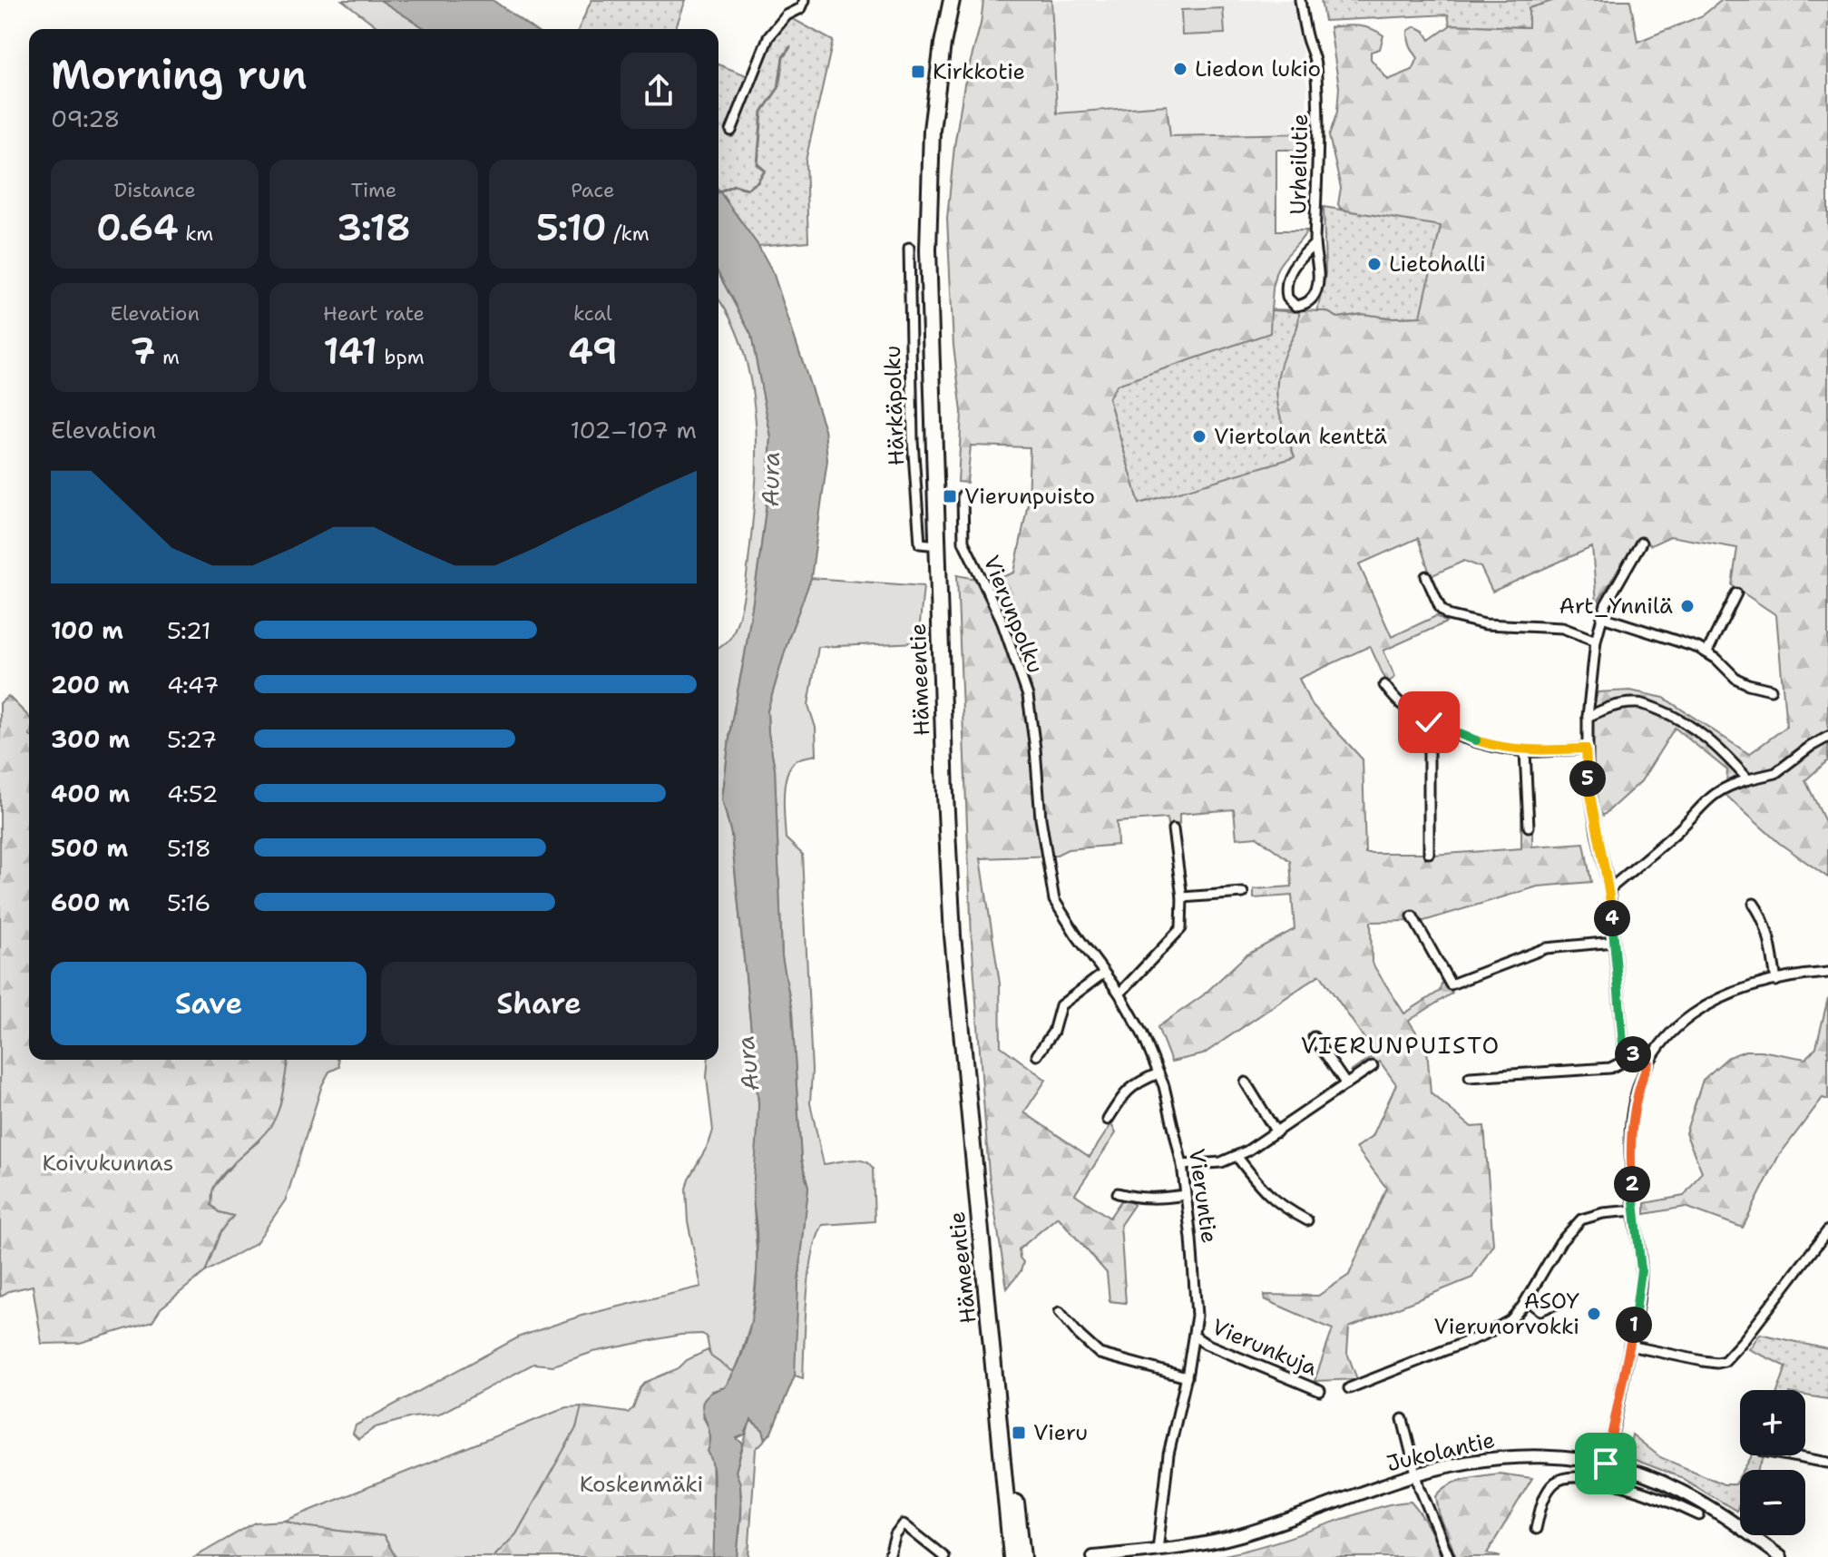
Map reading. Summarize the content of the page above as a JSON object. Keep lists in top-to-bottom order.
{
  "streets": {
    "highway": ["Hämeentie"],
    "street": [
      "Urheilutie",
      "Härkäpolku",
      "Vierunpolku",
      "Vieruntie",
      "Vierunkuja",
      "Jukolantie"
    ]
  },
  "crossings": [
    ["Härkäpolku", "Hämeentie"],
    ["Vierunpolku", "Vieruntie"],
    ["Vieruntie", "Vierunkuja"],
    ["Vieruntie", "Jukolantie"]
  ],
  "districts": ["VIERUNPUISTO"],
  "water": ["Aura"],
  "parks": ["Koivukunnas", "Koskenmäki"],
  "places": {
    "other": [
      "Liedon lukio",
      "Lietohalli",
      "Viertolan kenttä",
      "Art_Ynnilä",
      "ASOY Vierunorvokki"
    ],
    "transit": ["Kirkkotie", "Vierunpuisto", "Vieru"]
  },
  "page": {
    "heading": ["Morning run", "09:28"],
    "stats": [
      ["Distance", "0.64 km"],
      ["Time", "3:18"],
      ["Pace", "5:10 /km"],
      ["Elevation", "7 m"],
      ["Heart rate", "141 bpm"],
      ["kcal", "49"]
    ],
    "chart": ["Elevation", "102–107 m"],
    "list": [
      {
        "name": "100 m",
        "note": "5:21"
      },
      {
        "name": "200 m",
        "note": "4:47"
      },
      {
        "name": "300 m",
        "note": "5:27"
      },
      {
        "name": "400 m",
        "note": "4:52"
      },
      {
        "name": "500 m",
        "note": "5:18"
      },
      {
        "name": "600 m",
        "note": "5:16"
      }
    ],
    "pins": [
      "5",
      "4",
      "3",
      "2",
      "1"
    ],
    "buttons": ["Save", "Share"],
    "map_buttons": ["+", "−"]
  }
}
